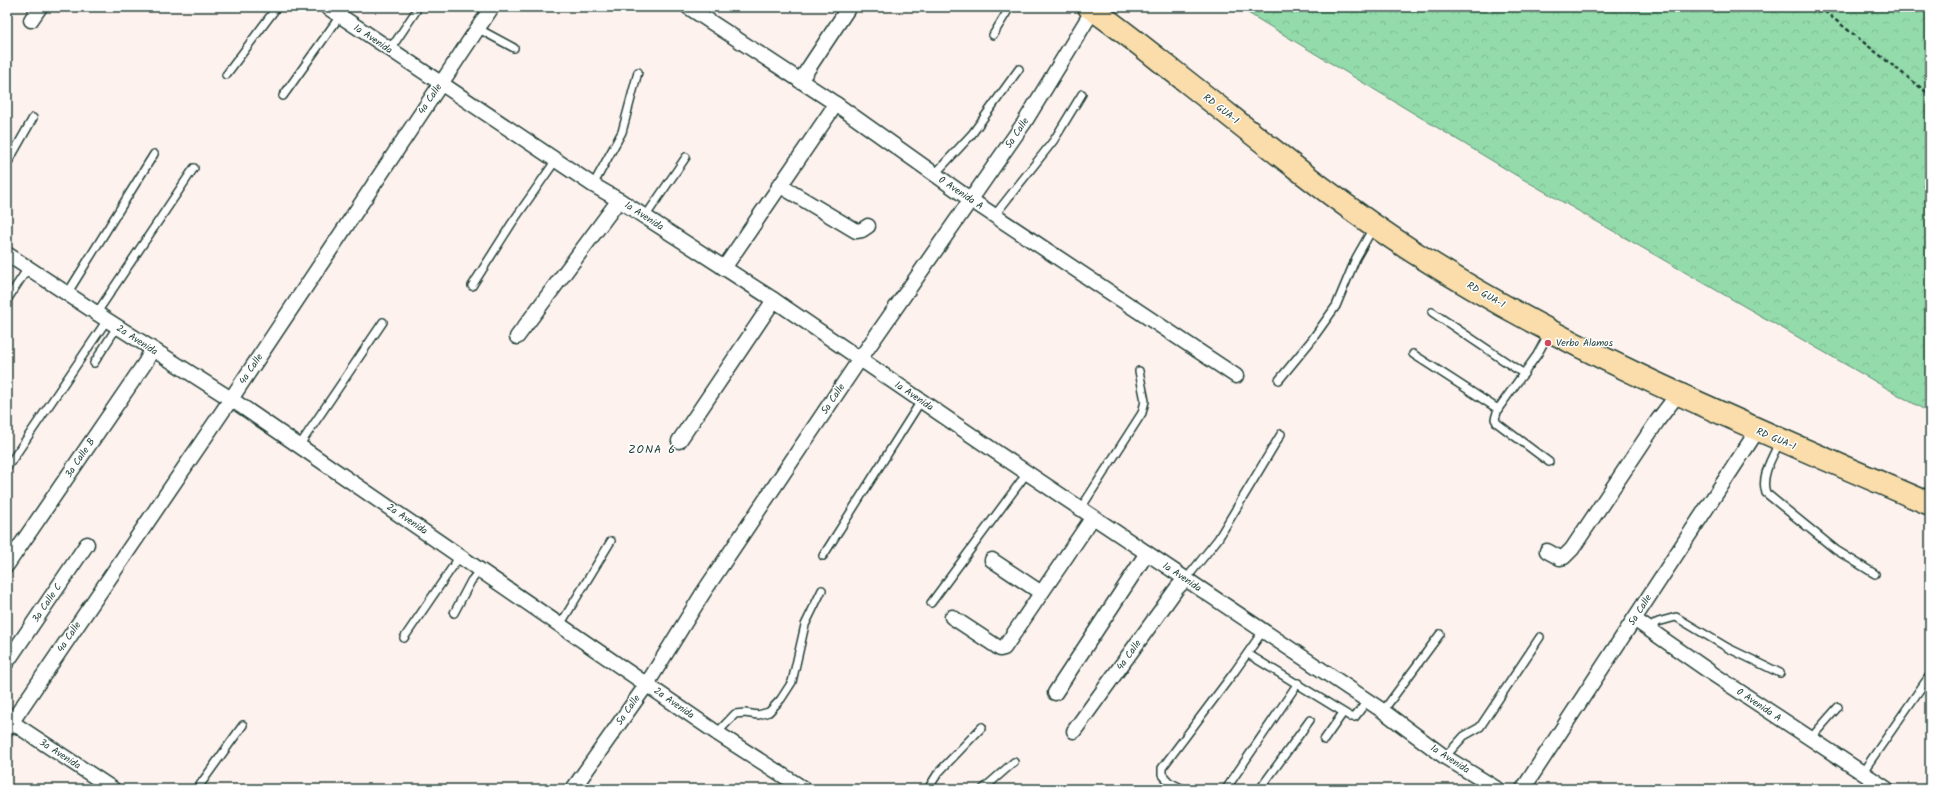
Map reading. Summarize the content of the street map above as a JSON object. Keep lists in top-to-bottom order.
{
  "streets": {
    "main road": ["RD GUA-1"],
    "street": [
      "1a Avenida",
      "4a Calle",
      "5a Calle",
      "0 Avenida A",
      "2a Avenida",
      "3a Calle B",
      "3a Calle C",
      "3a Avenida"
    ]
  },
  "crossings": [
    ["1a Avenida", "4a Calle"],
    ["1a Avenida", "5a Calle"],
    ["4a Calle", "2a Avenida"],
    ["4a Calle", "3a Avenida"],
    ["RD GUA-1", "5a Calle"],
    ["5a Calle", "0 Avenida A"],
    ["5a Calle", "2a Avenida"],
    ["2a Avenida", "3a Calle B"]
  ],
  "districts": ["ZONA 6"],
  "places": ["Verbo Alamos"]
}
